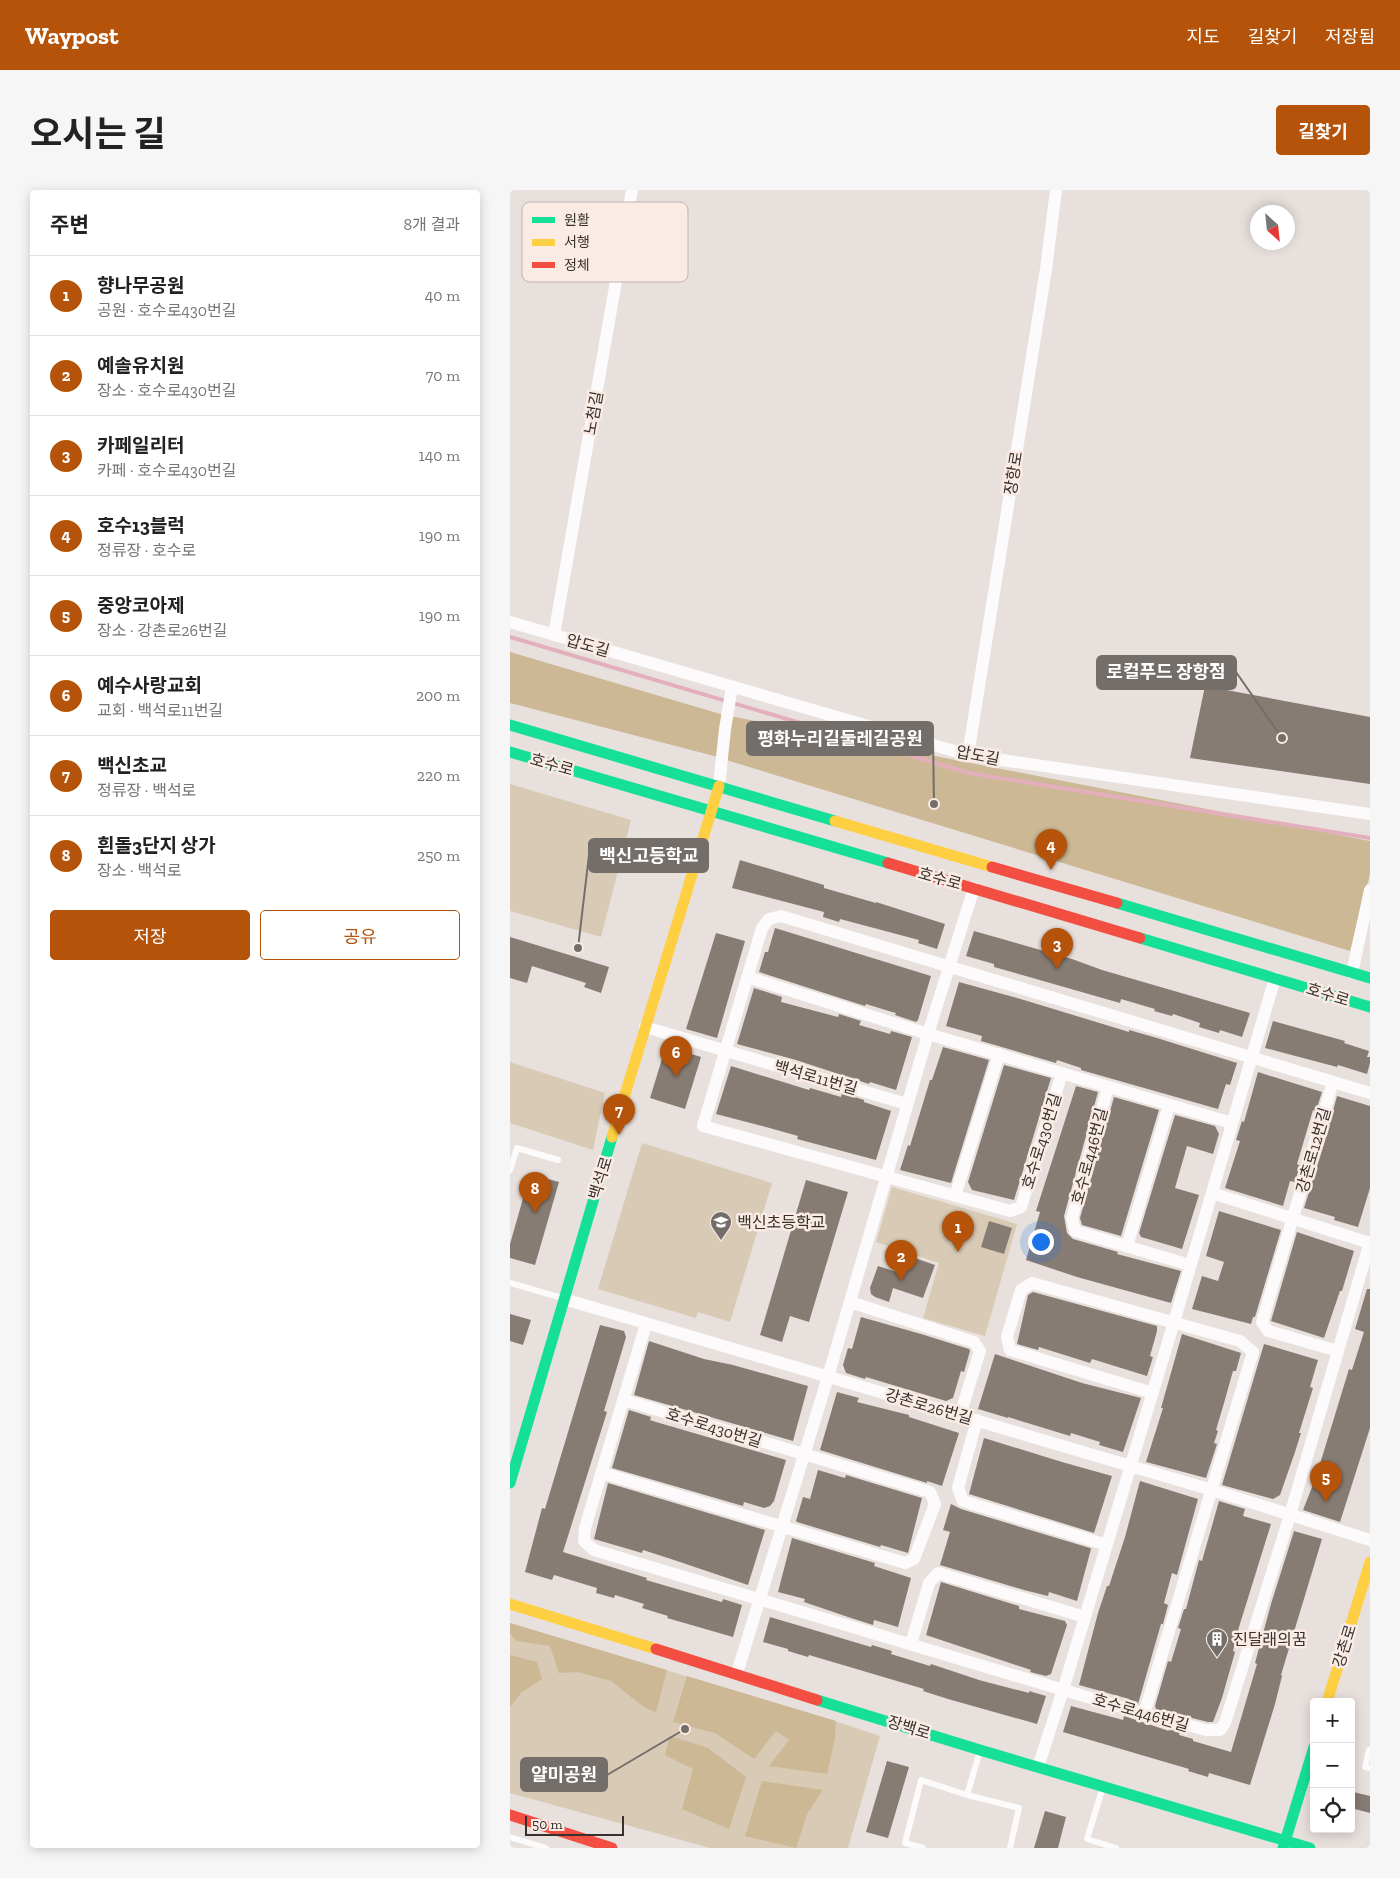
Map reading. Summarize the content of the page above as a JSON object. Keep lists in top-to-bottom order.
{
  "streets": {
    "main road": [
      "호수로",
      "백석로",
      "강촌로",
      "장백로"
    ],
    "street": [
      "노첨길",
      "장항로",
      "압도길",
      "백석로11번길",
      "호수로430번길",
      "강촌로12번길",
      "호수로446번길",
      "강촌로26번길"
    ]
  },
  "crossings": [
    ["노첨길", "압도길"],
    ["장항로", "압도길"],
    ["호수로", "백석로"],
    ["백석로11번길", "호수로430번길"],
    ["백석로11번길", "백석로"],
    ["호수로430번길", "호수로446번길"],
    ["호수로446번길", "강촌로26번길"],
    ["백석로", "강촌로26번길"]
  ],
  "places": {
    "other": [
      "로컬푸드 장항점",
      "평화누리길둘레길공원",
      "백신고등학교",
      "얄미공원"
    ],
    "school or university": ["백신초등학교"],
    "building": ["진달래의꿈"]
  },
  "legend": ["원활", "서행", "정체"],
  "scale_bar": "50 m",
  "north": "bottom right",
  "page": {
    "header": "Waypost",
    "nav": ["지도", "길찾기", "저장됨"],
    "title": "오시는 길",
    "buttons": [
      "길찾기",
      ["저장", "공유"]
    ],
    "heading": ["주변", "8개 결과"],
    "list": [
      {
        "mark": "1",
        "name": "향나무공원",
        "note": "공원 · 호수로430번길",
        "value": "40 m"
      },
      {
        "mark": "2",
        "name": "예솔유치원",
        "note": "장소 · 호수로430번길",
        "value": "70 m"
      },
      {
        "mark": "3",
        "name": "카페일리터",
        "note": "카페 · 호수로430번길",
        "value": "140 m"
      },
      {
        "mark": "4",
        "name": "호수13블럭",
        "note": "정류장 · 호수로",
        "value": "190 m"
      },
      {
        "mark": "5",
        "name": "중앙코아제",
        "note": "장소 · 강촌로26번길",
        "value": "190 m"
      },
      {
        "mark": "6",
        "name": "예수사랑교회",
        "note": "교회 · 백석로11번길",
        "value": "200 m"
      },
      {
        "mark": "7",
        "name": "백신초교",
        "note": "정류장 · 백석로",
        "value": "220 m"
      },
      {
        "mark": "8",
        "name": "흰돌3단지 상가",
        "note": "장소 · 백석로",
        "value": "250 m"
      }
    ],
    "pins": [
      "4",
      "3",
      "6",
      "7",
      "8",
      "1",
      "2",
      "5"
    ],
    "map_buttons": ["+", "−"],
    "scale": "50 m"
  }
}
